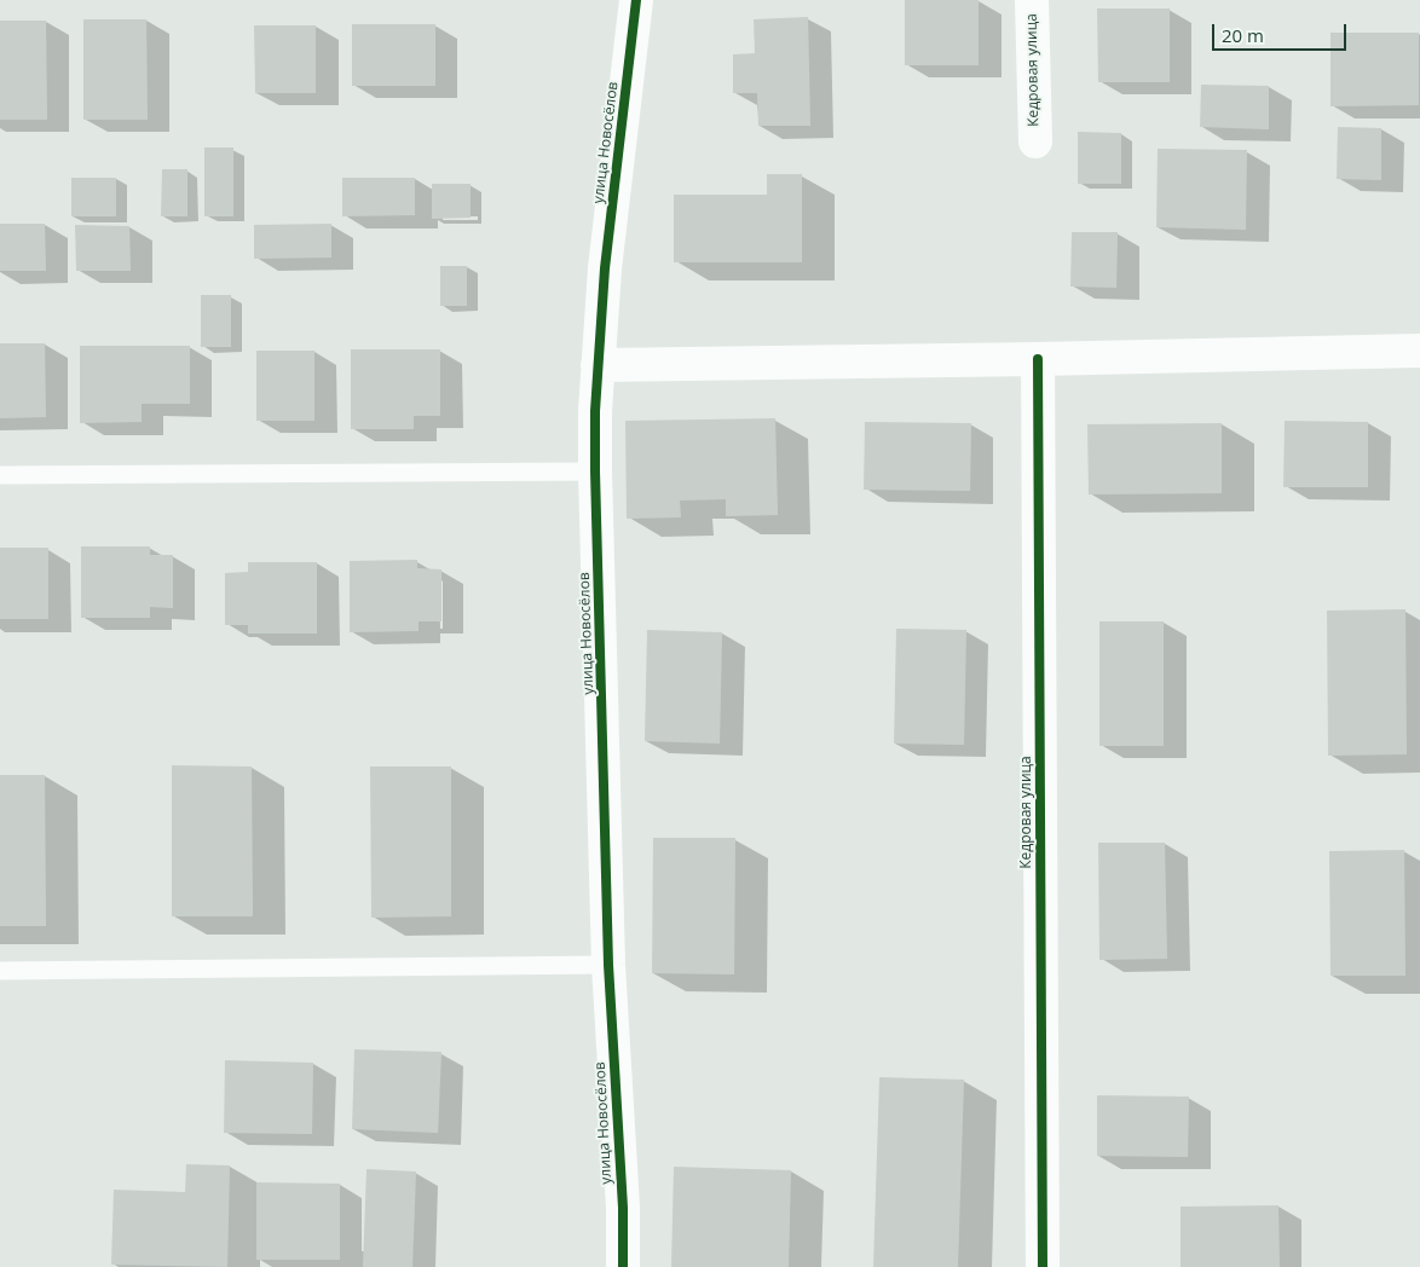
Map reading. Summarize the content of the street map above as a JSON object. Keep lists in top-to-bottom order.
{
  "streets": {
    "street": ["Кедровая улица", "улица Новосёлов"]
  },
  "scale_bar": "20 m"
}
